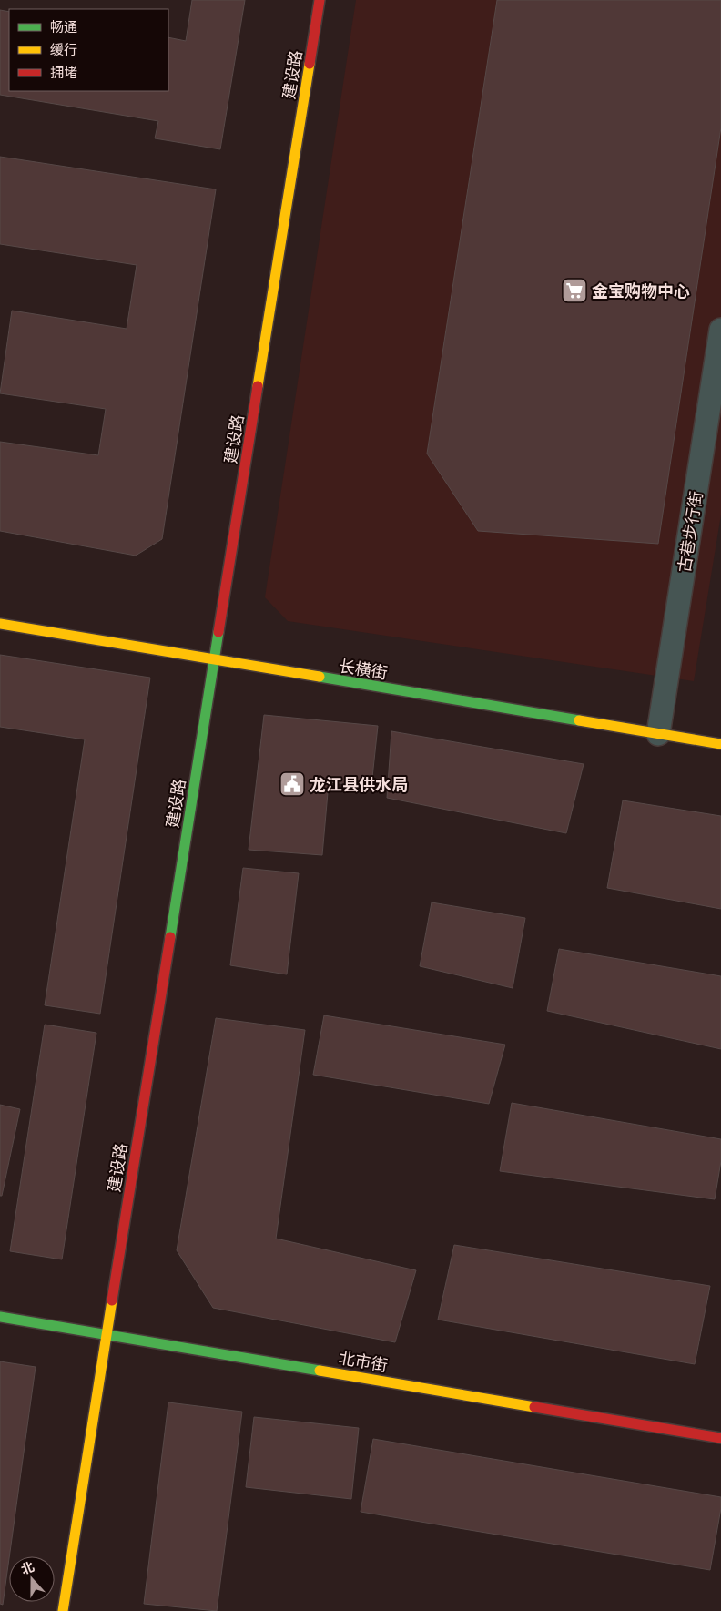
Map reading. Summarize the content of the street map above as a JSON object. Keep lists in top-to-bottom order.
{
  "streets": {
    "street": [
      "建设路",
      "古巷步行街",
      "长横街",
      "北市街"
    ]
  },
  "crossings": [
    ["建设路", "长横街"],
    ["建设路", "北市街"],
    ["古巷步行街", "长横街"]
  ],
  "places": {
    "supermarket": ["金宝购物中心"],
    "public building": ["龙江县供水局"]
  },
  "legend": ["畅通", "缓行", "拥堵"],
  "north": "top"
}
